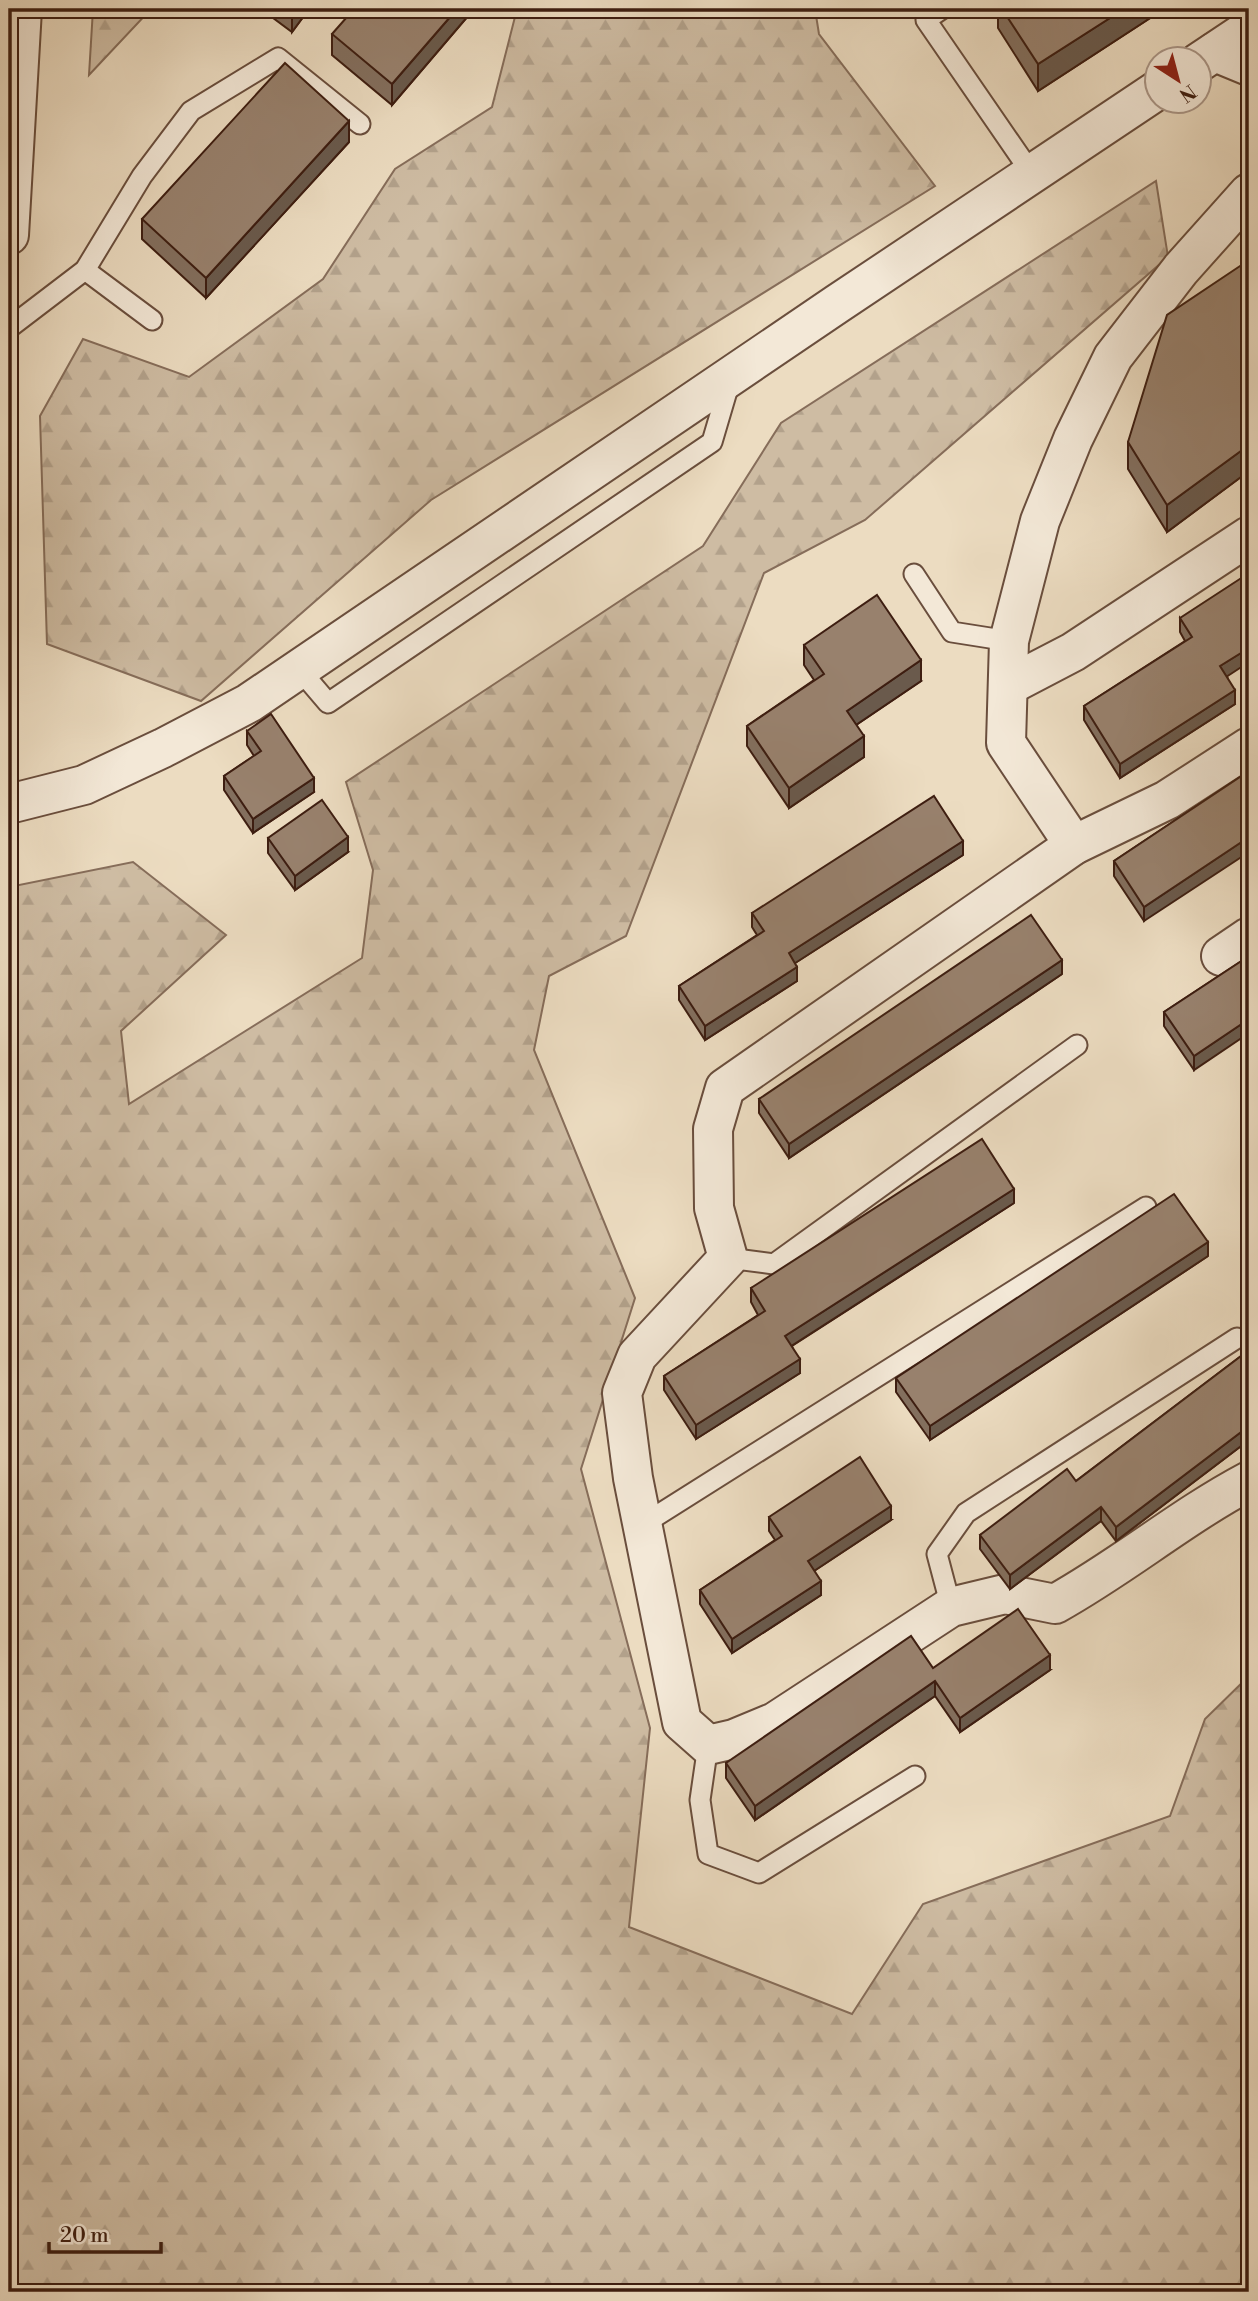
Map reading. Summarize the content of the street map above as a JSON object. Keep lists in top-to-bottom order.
{
  "scale_bar": "20 m",
  "north": "bottom right"
}
